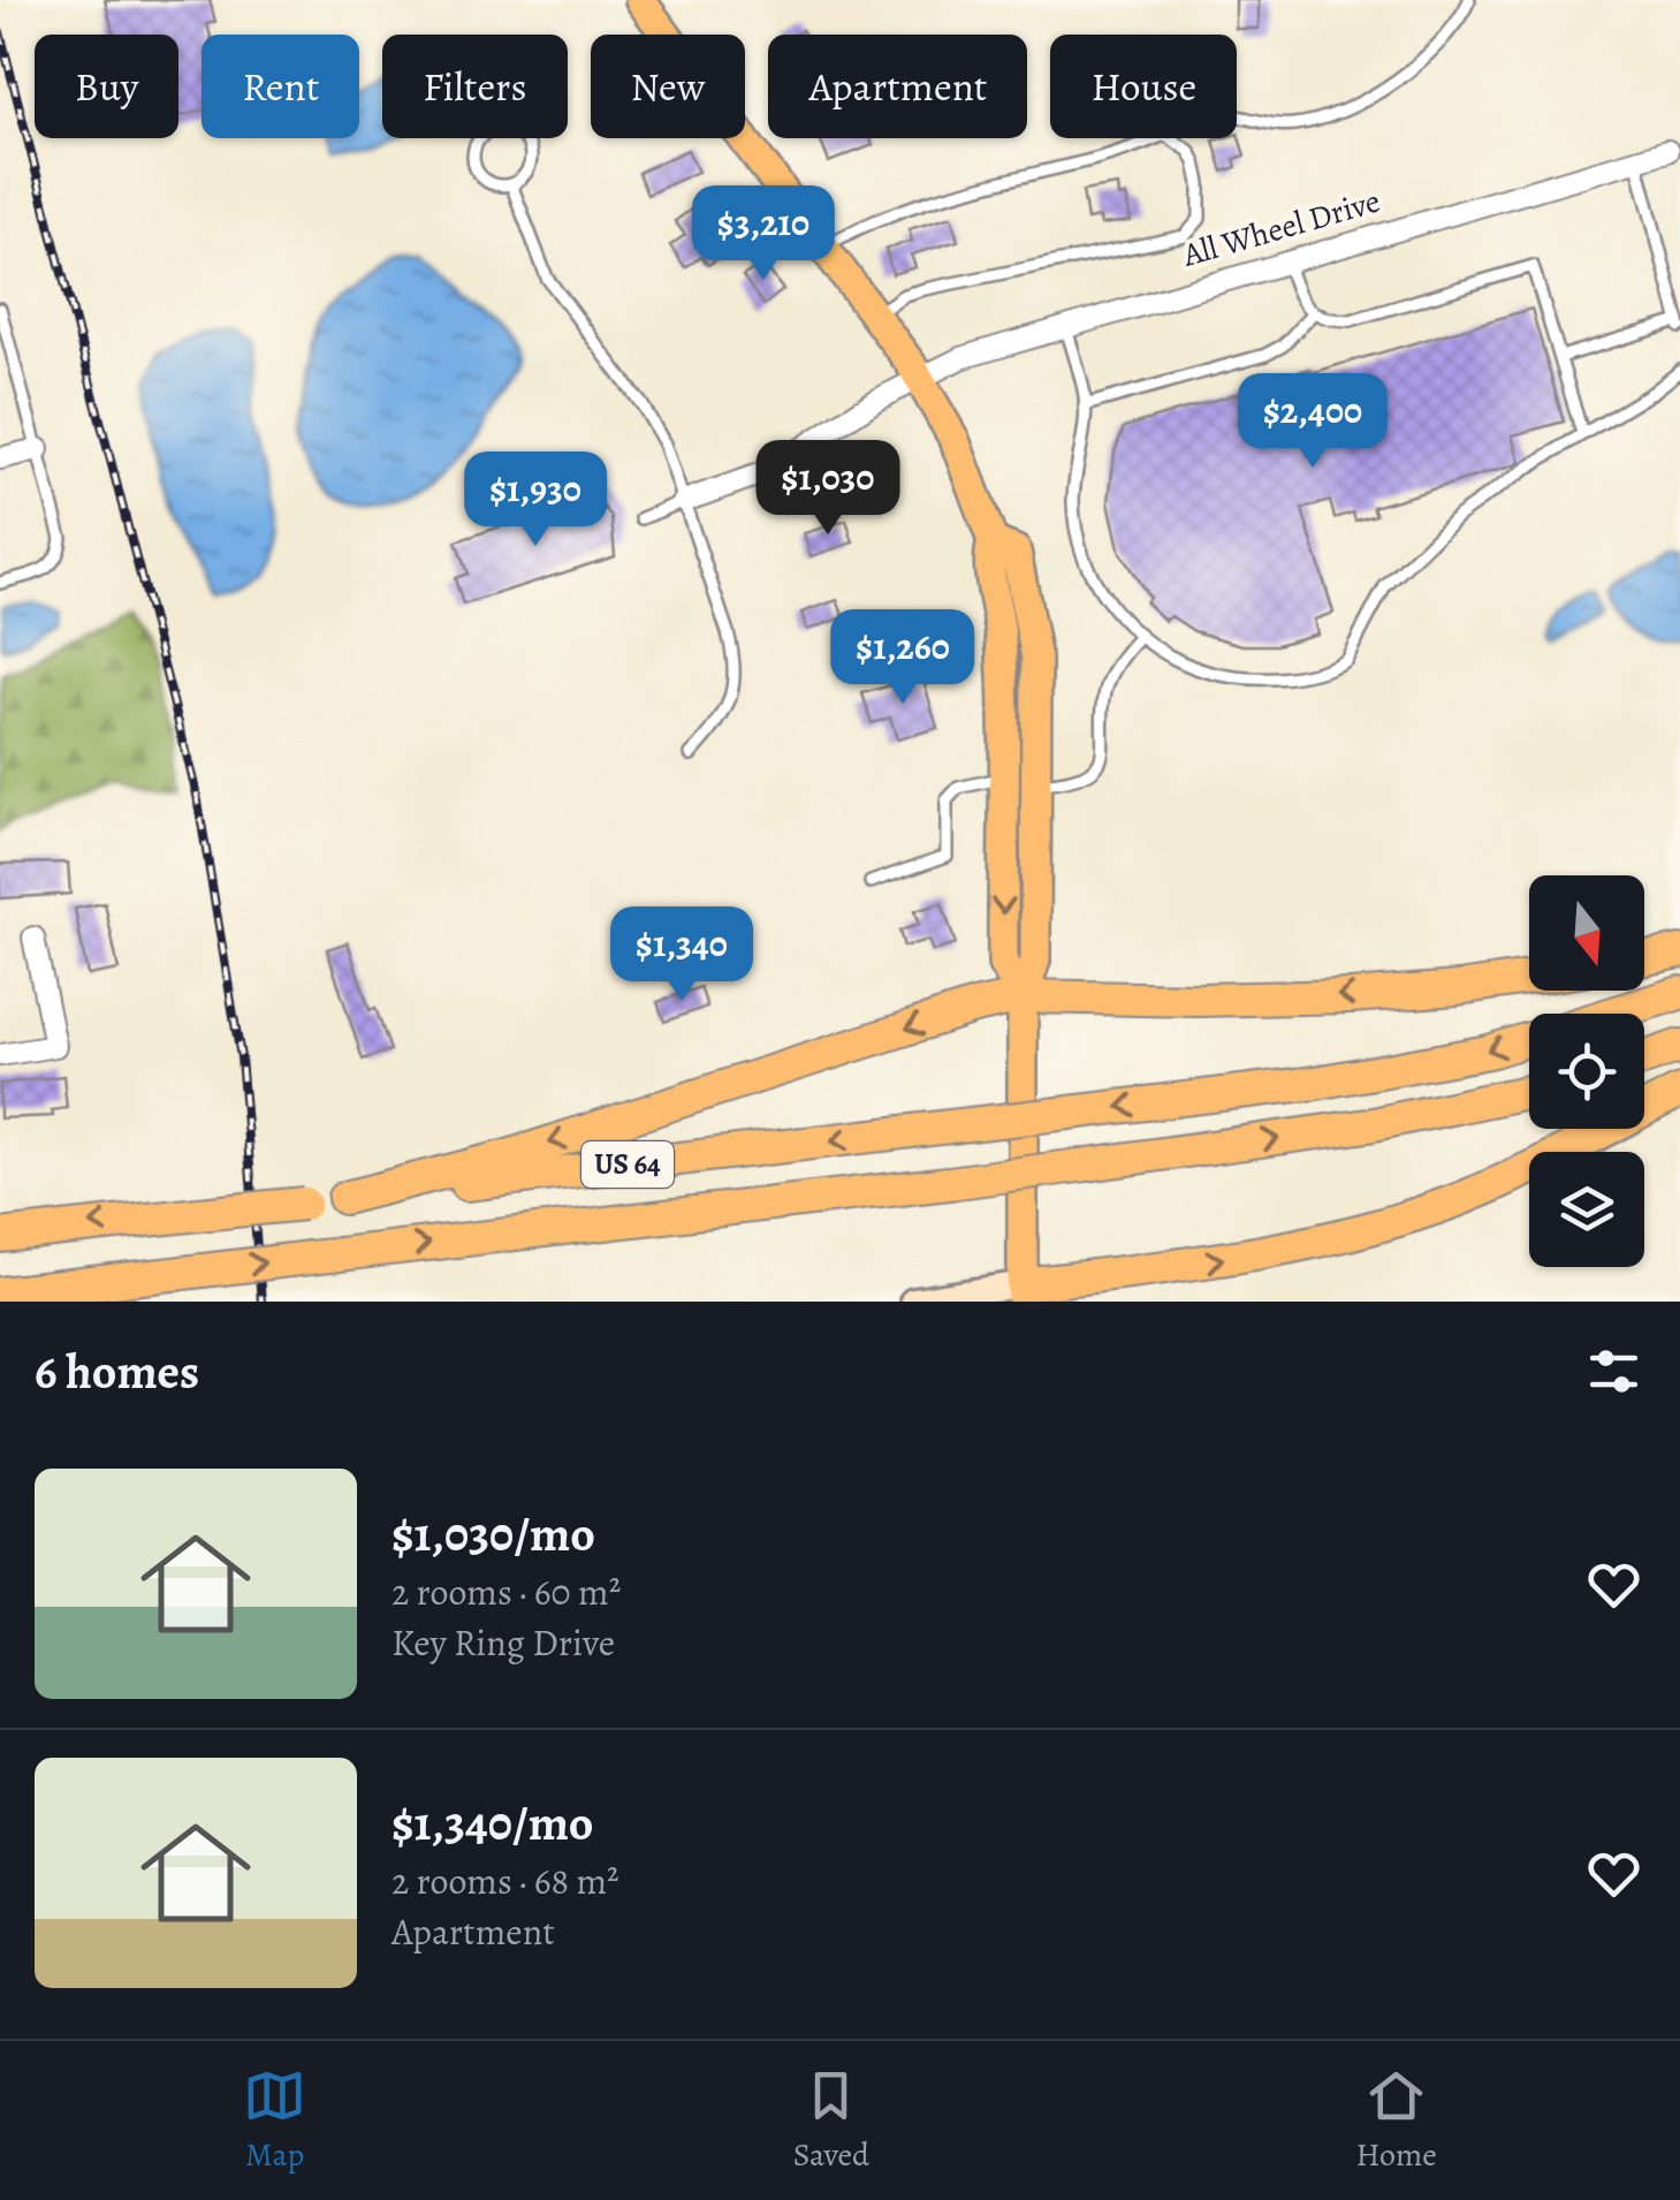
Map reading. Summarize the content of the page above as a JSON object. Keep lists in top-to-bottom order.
{
  "streets": {
    "highway": ["US 64"],
    "street": ["All Wheel Drive"]
  },
  "north": "bottom",
  "page": {
    "chip": [
      "Buy",
      "Rent",
      "Filters",
      "New",
      "Apartment",
      "House"
    ],
    "price": [
      "$3,210",
      "$2,400",
      "$1,030",
      "$1,930",
      "$1,260",
      "$1,340"
    ],
    "heading": "6 homes",
    "list": [
      {
        "name": "$1,030/mo",
        "note": "2 rooms · 60 m² · Key Ring Drive"
      },
      {
        "name": "$1,340/mo",
        "note": "2 rooms · 68 m² · Apartment"
      }
    ],
    "tabs": ["Map", "Saved", "Home"]
  }
}
